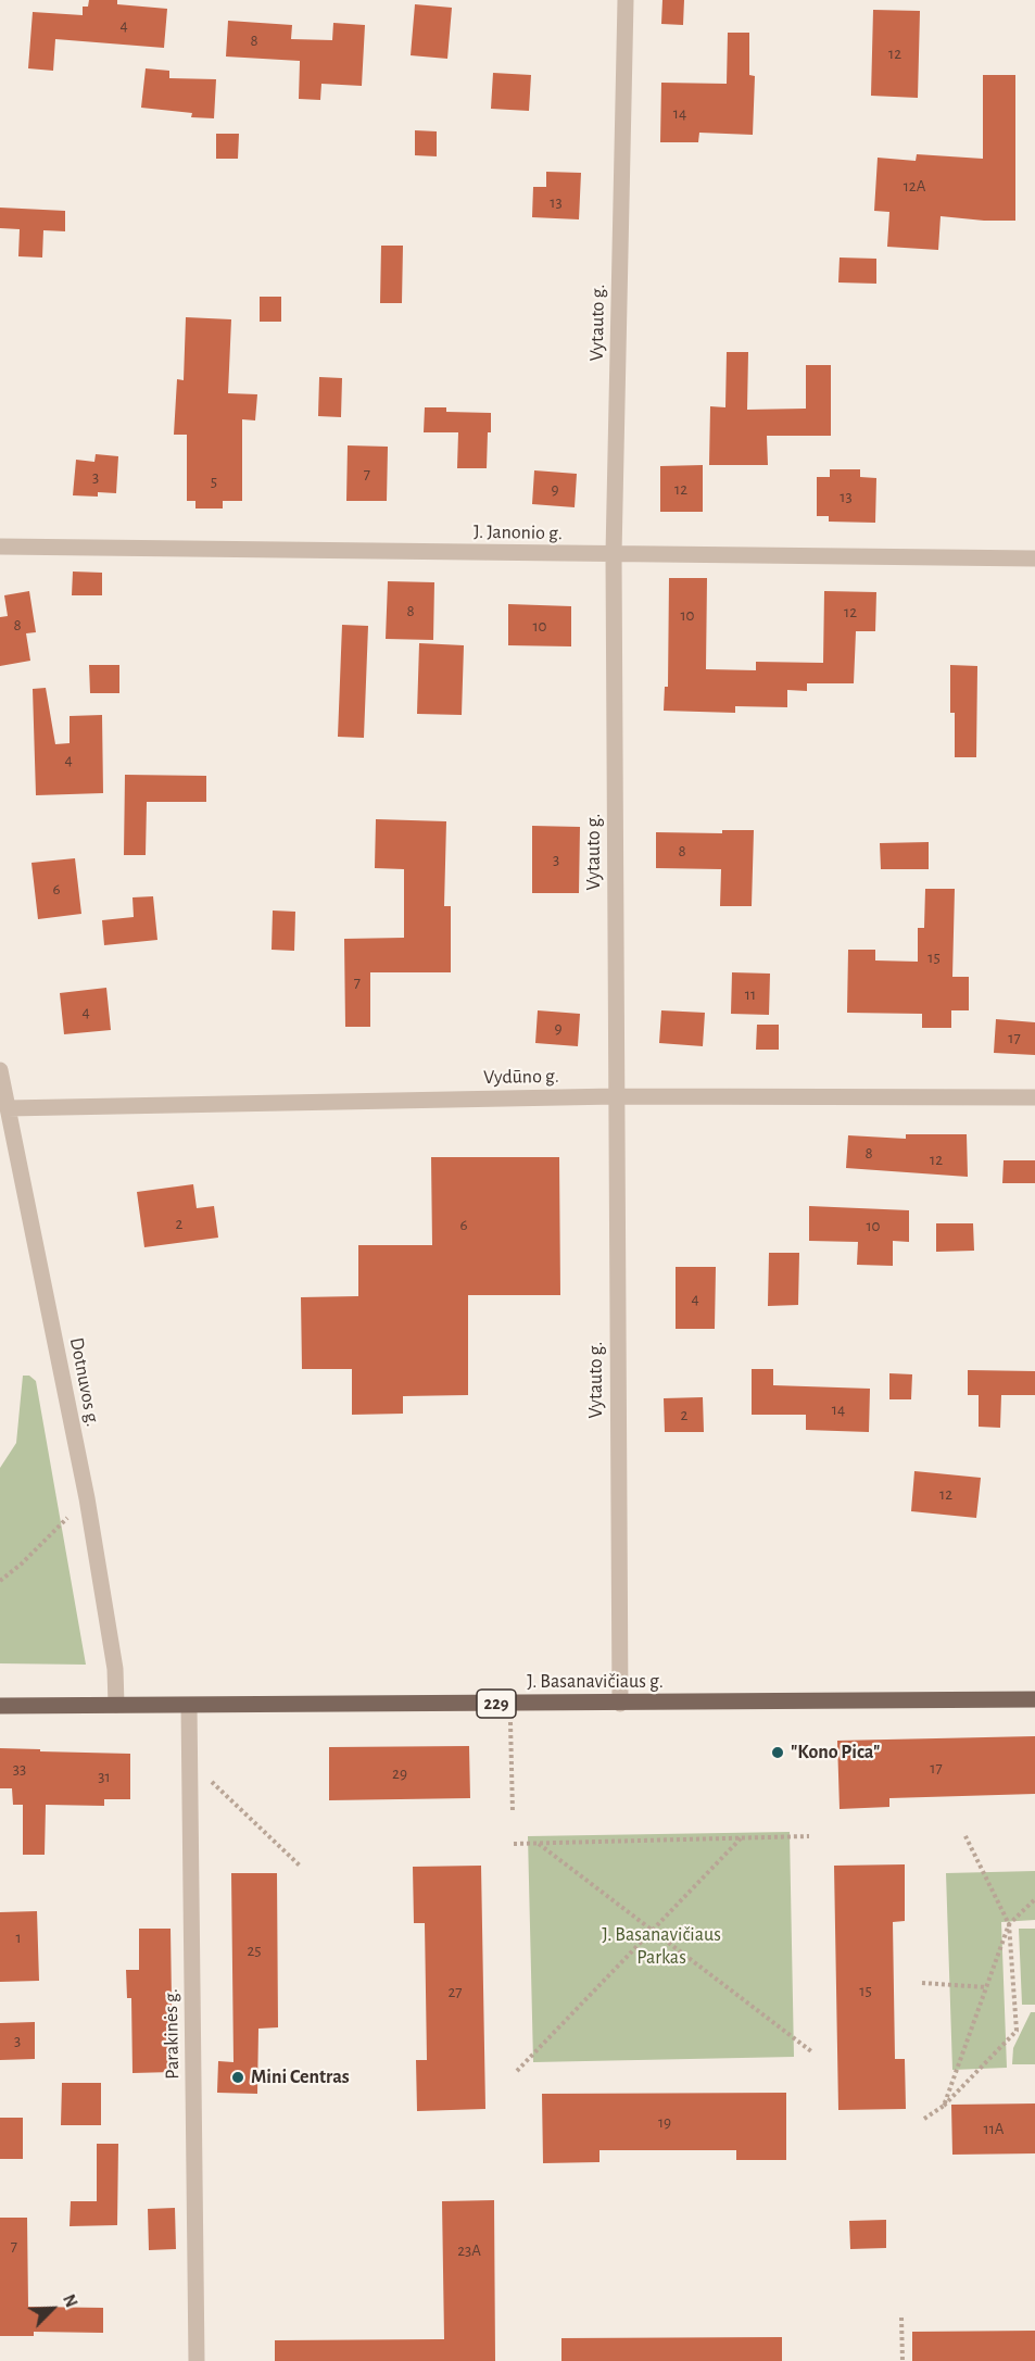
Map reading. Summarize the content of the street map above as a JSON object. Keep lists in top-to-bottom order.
{
  "streets": {
    "main road": ["J. Basanavičiaus g.", "229"],
    "street": [
      "Vytauto g.",
      "J. Janonio g.",
      "Vydūno g.",
      "Dotnuvos g.",
      "Parakinės g."
    ]
  },
  "crossings": [
    ["Vytauto g.", "J. Janonio g."],
    ["Vytauto g.", "Vydūno g."],
    ["Vytauto g.", "J. Basanavičiaus g."],
    ["Vydūno g.", "Dotnuvos g."],
    ["Dotnuvos g.", "J. Basanavičiaus g."],
    ["J. Basanavičiaus g.", "Parakinės g."]
  ],
  "parks": ["J. Basanavičiaus Parkas"],
  "places": ["\"Kono Pica\"", "Mini Centras"],
  "house_numbers": [
    "4",
    "8",
    "12",
    "14",
    "12A",
    "13",
    "7",
    "3",
    "5",
    "9",
    "12",
    "13",
    "8",
    "12",
    "10",
    "8",
    "10",
    "4",
    "8",
    "3",
    "6",
    "15",
    "7",
    "11",
    "4",
    "9",
    "17",
    "8",
    "12",
    "2",
    "6",
    "10",
    "4",
    "14",
    "2",
    "12",
    "17",
    "33",
    "29",
    "31",
    "1",
    "25",
    "15",
    "27",
    "3",
    "19",
    "11A",
    "7",
    "23A"
  ],
  "north": "top right"
}
